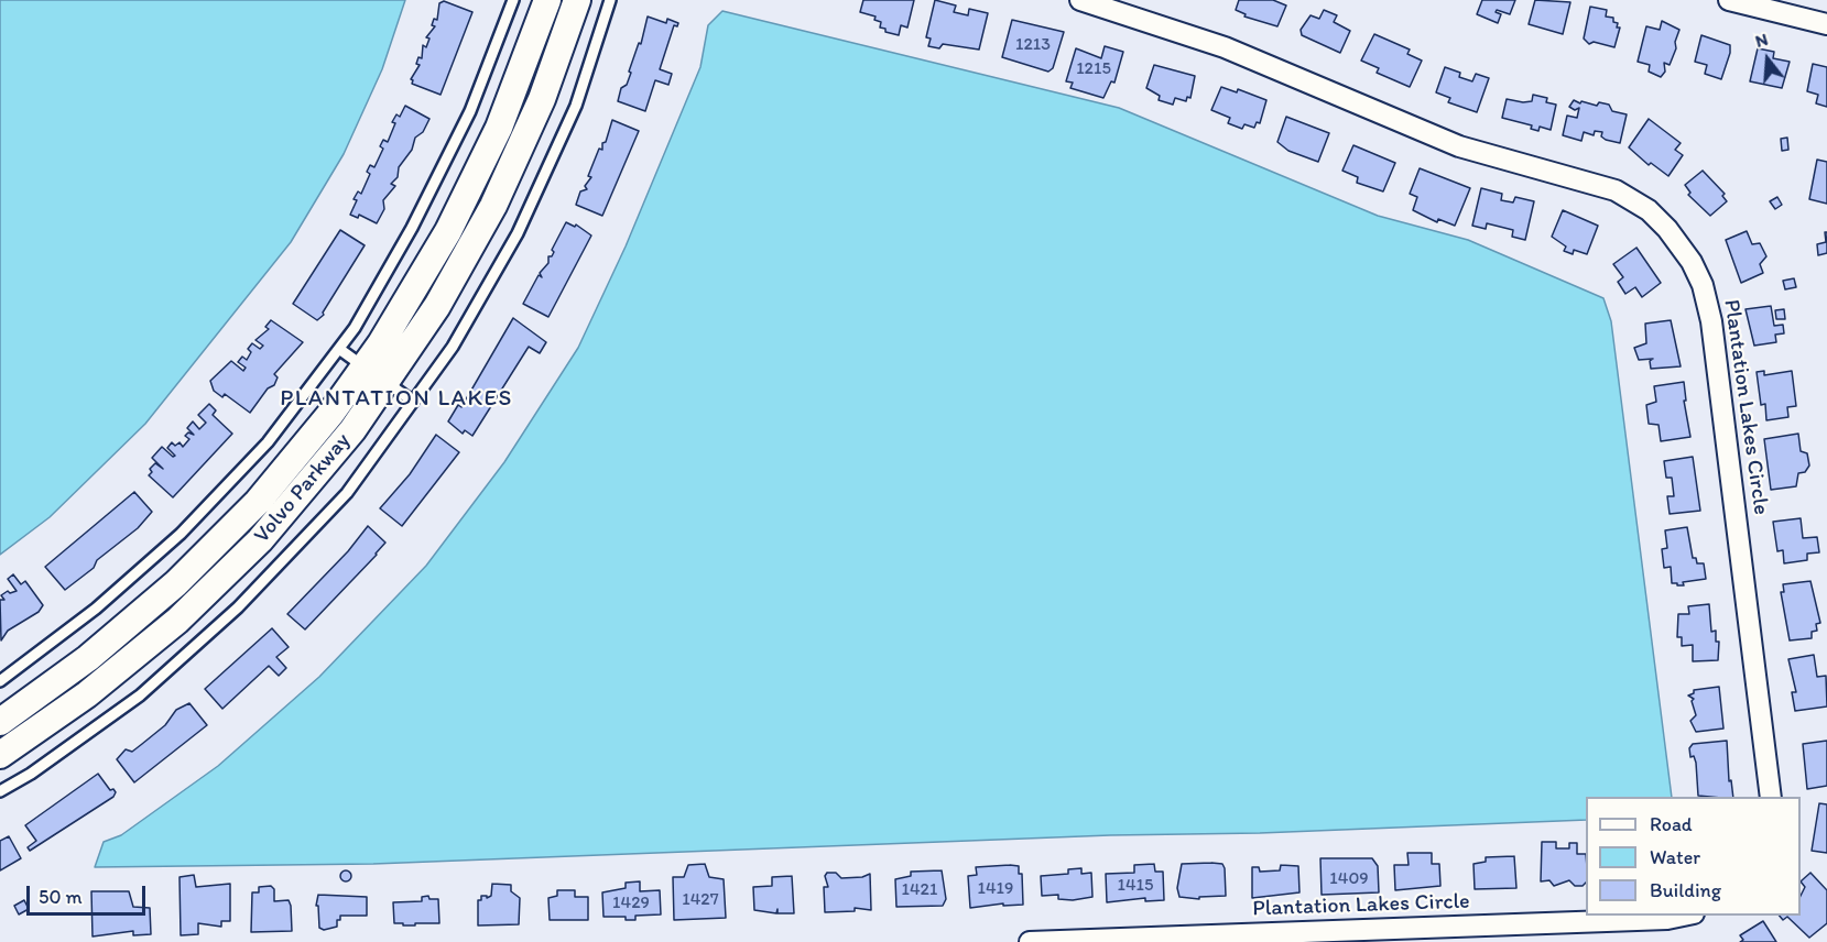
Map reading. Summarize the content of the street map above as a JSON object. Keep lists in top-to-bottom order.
{
  "streets": {
    "main road": ["Volvo Parkway"],
    "street": ["Plantation Lakes Circle"]
  },
  "districts": ["PLANTATION LAKES"],
  "house_numbers": [
    "1213",
    "1215",
    "1409",
    "1415",
    "1419",
    "1421",
    "1427",
    "1429"
  ],
  "legend": ["Road", "Water", "Building"],
  "scale_bar": "50 m",
  "north": "top"
}
